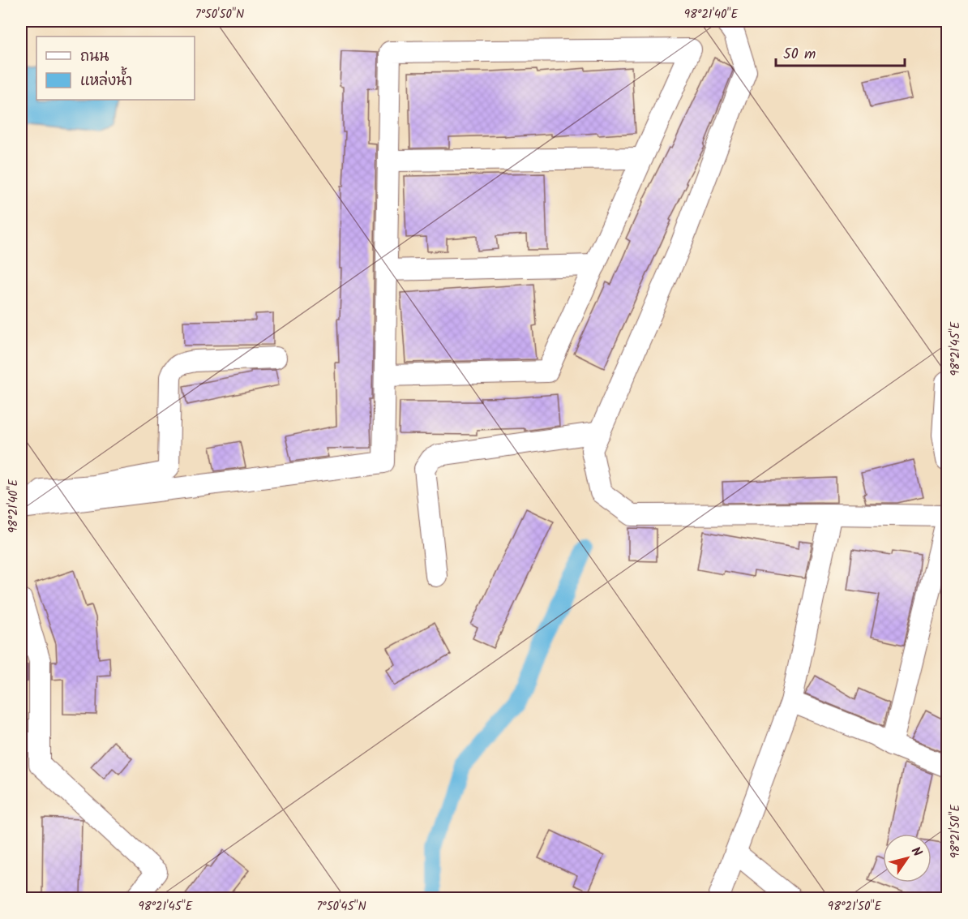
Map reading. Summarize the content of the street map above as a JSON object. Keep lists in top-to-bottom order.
{
  "legend": ["ถนน", "แหล่งน้ำ"],
  "scale_bar": "50 m",
  "north": "top right",
  "coordinates": [
    "7°50'50\"N",
    "98°21'40\"E",
    "98°21'45\"E",
    "98°21'50\"E",
    "7°50'45\"N"
  ]
}
